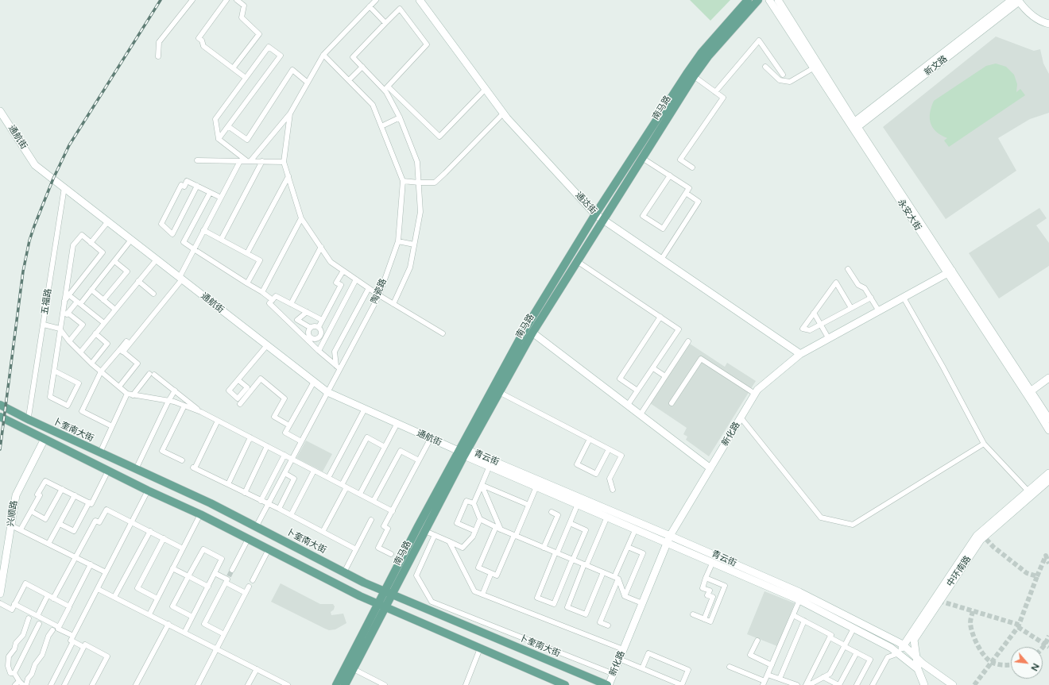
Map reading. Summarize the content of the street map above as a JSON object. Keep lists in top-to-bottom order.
{
  "streets": {
    "main road": [
      "新文路",
      "南马路",
      "通航街",
      "通达街",
      "永安大街",
      "卜奎南大街",
      "新化路",
      "青云街",
      "兴顺路",
      "中环南路"
    ],
    "street": ["陶瓷路", "五福路"]
  },
  "crossings": [
    ["新文路", "永安大街"],
    ["南马路", "通航街"],
    ["南马路", "通达街"],
    ["南马路", "卜奎南大街"],
    ["南马路", "青云街"],
    ["通航街", "陶瓷路"],
    ["通航街", "五福路"],
    ["通航街", "青云街"],
    ["通达街", "新化路"],
    ["永安大街", "新化路"],
    ["陶瓷路", "卜奎南大街"],
    ["卜奎南大街", "新化路"],
    ["新化路", "青云街"],
    ["青云街", "中环南路"]
  ],
  "north": "bottom right"
}
